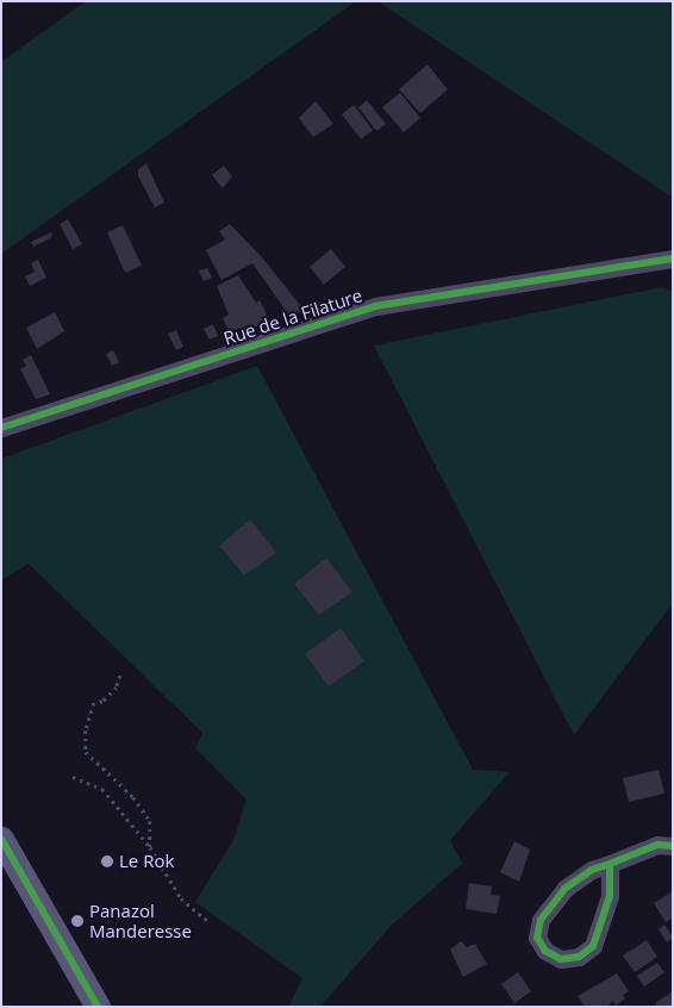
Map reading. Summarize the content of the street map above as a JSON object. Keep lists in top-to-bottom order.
{
  "streets": {
    "street": ["Rue de la Filature"]
  },
  "places": ["Le Rok", "Panazol Manderesse"]
}
